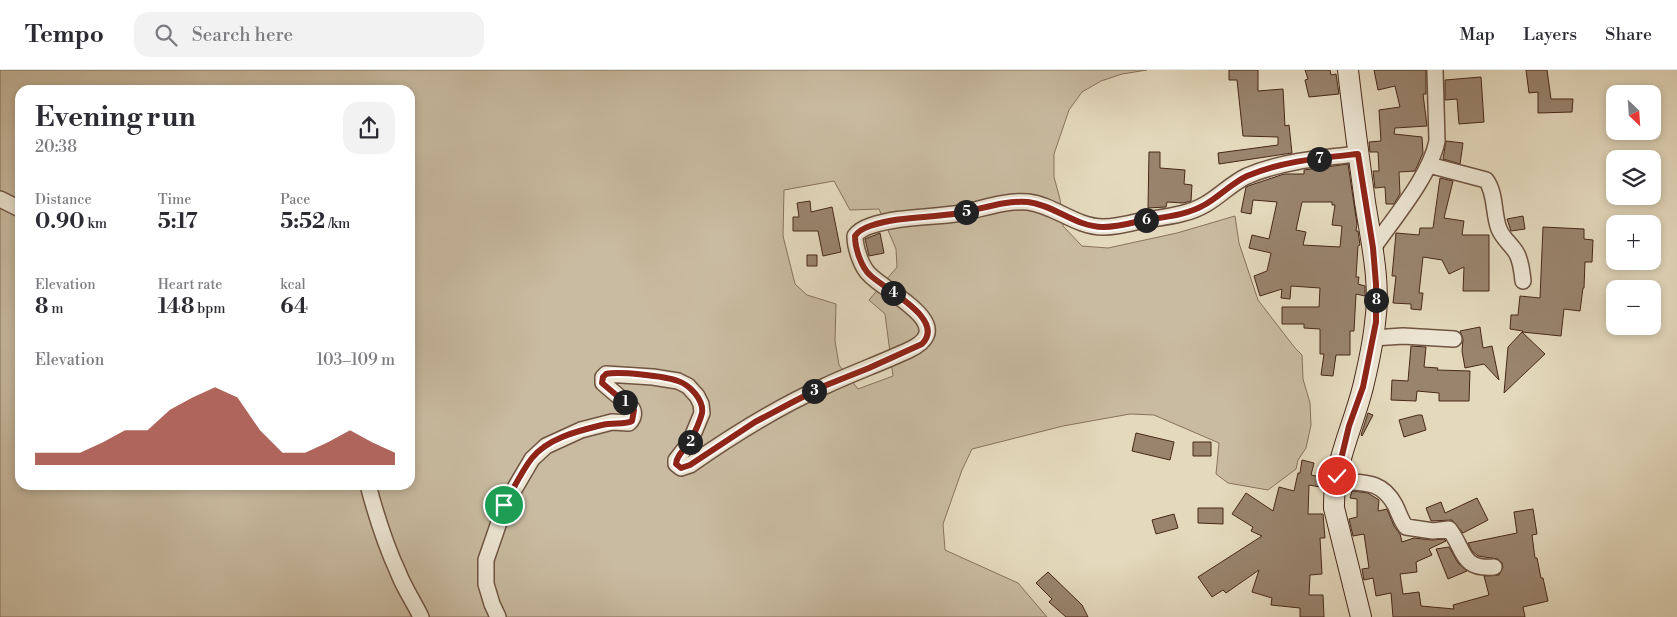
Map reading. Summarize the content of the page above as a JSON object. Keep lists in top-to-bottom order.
{
  "north": "bottom right",
  "page": {
    "header": "Tempo",
    "search": "Search here",
    "nav": ["Map", "Layers", "Share"],
    "map_buttons": ["+", "−"],
    "heading": ["Evening run", "20:38"],
    "pins": [
      "7",
      "5",
      "6",
      "4",
      "8",
      "3",
      "1",
      "2"
    ],
    "stats": [
      ["Distance", "0.90 km"],
      ["Time", "5:17"],
      ["Pace", "5:52 /km"],
      ["Elevation", "8 m"],
      ["Heart rate", "148 bpm"],
      ["kcal", "64"]
    ],
    "chart": ["Elevation", "103–109 m"]
  }
}
